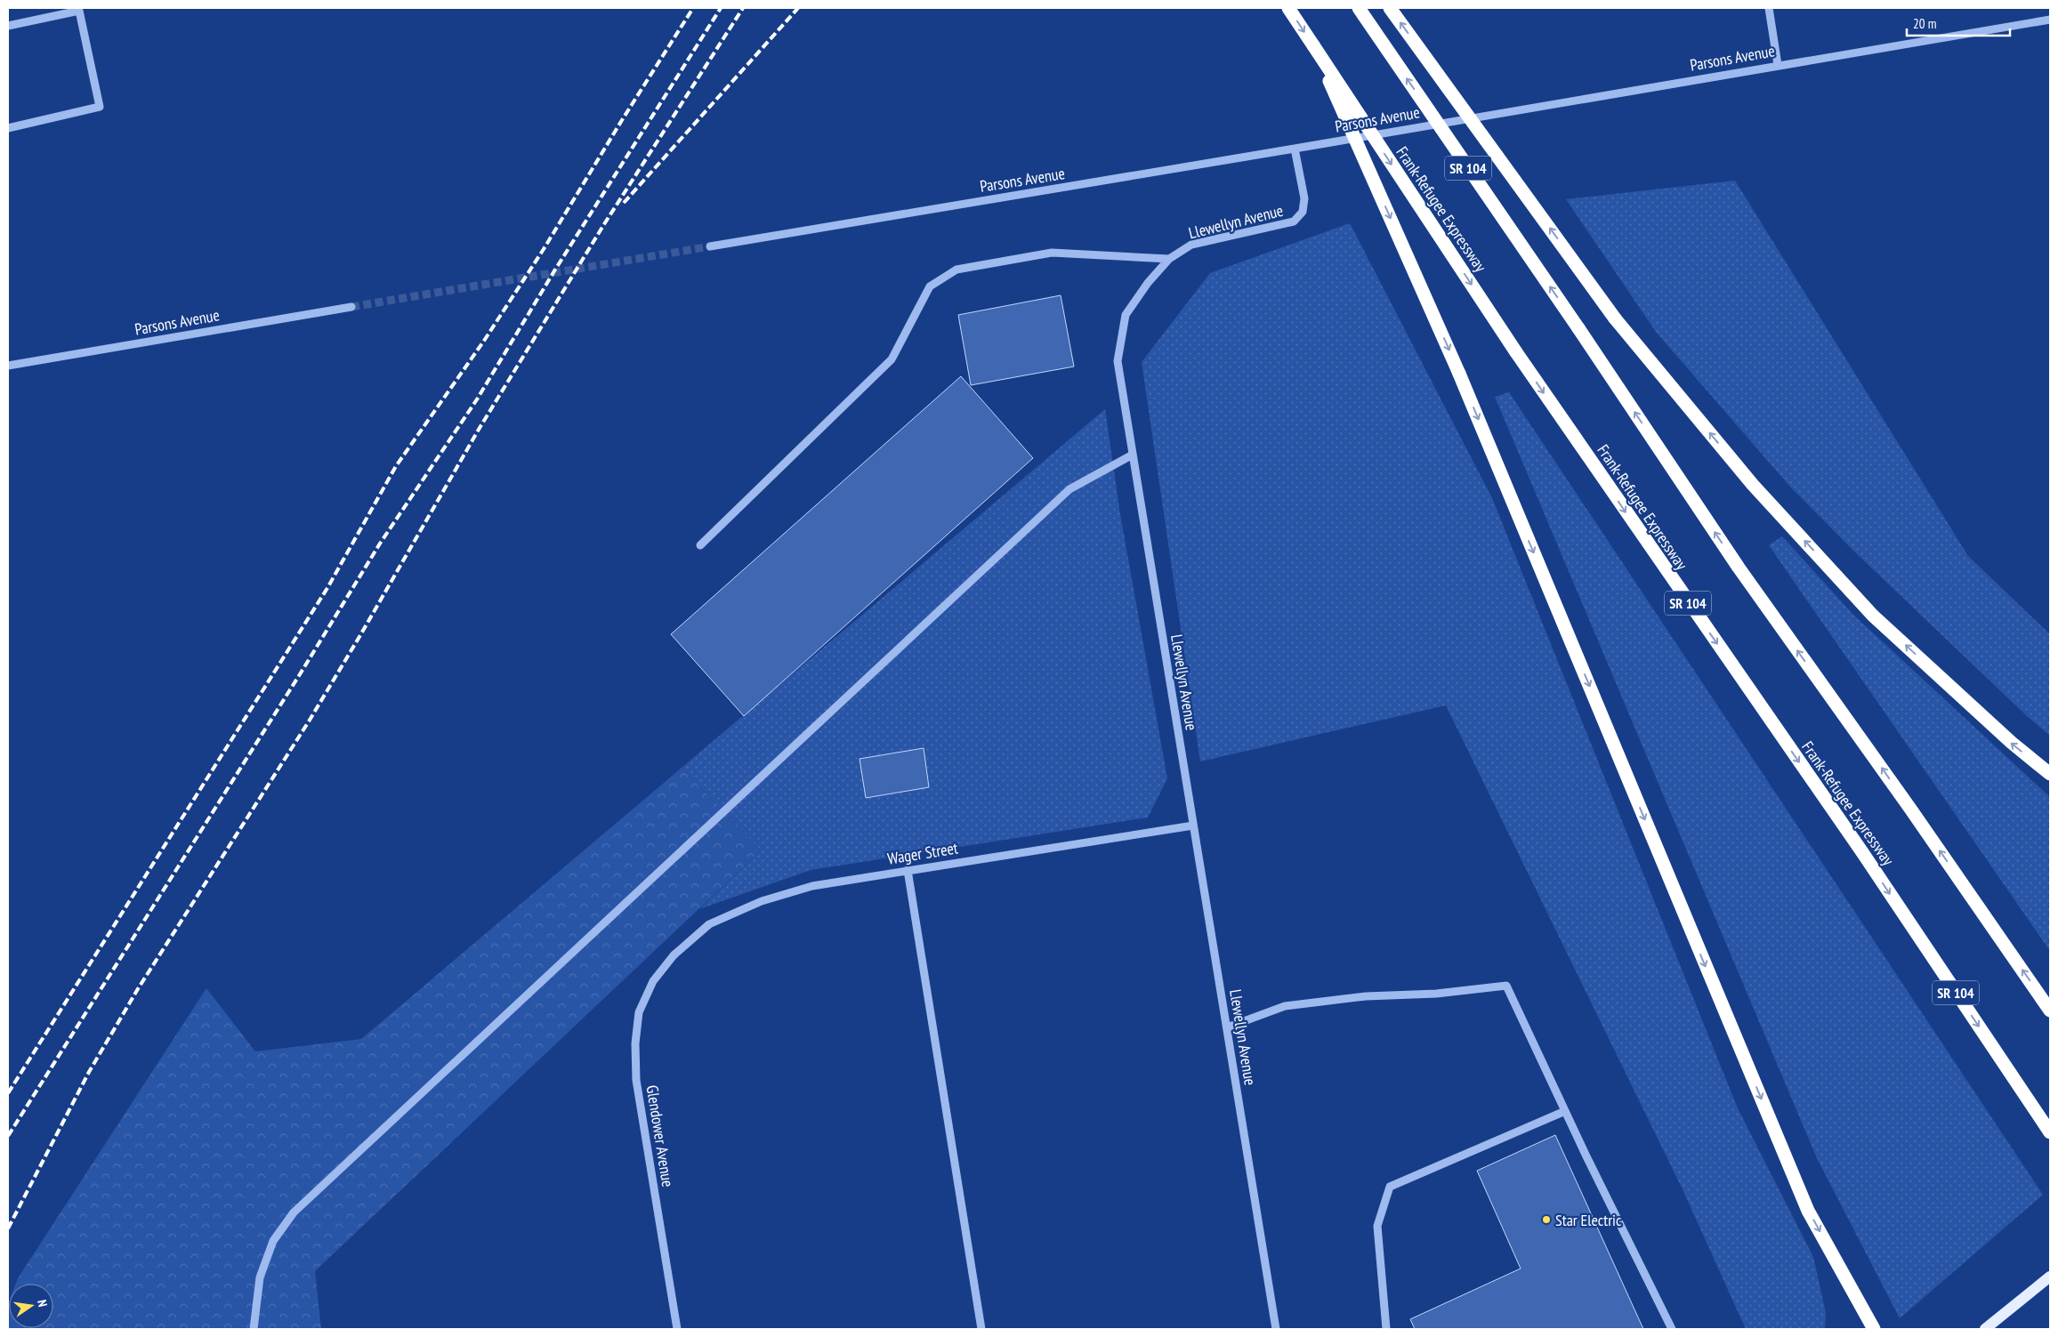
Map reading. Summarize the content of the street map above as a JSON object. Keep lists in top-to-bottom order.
{
  "streets": {
    "highway": ["SR 104", "Frank-Refugee Expressway"],
    "street": [
      "Parsons Avenue",
      "Llewellyn Avenue",
      "Wager Street",
      "Glendower Avenue"
    ]
  },
  "crossings": [
    ["Parsons Avenue", "Llewellyn Avenue"],
    ["Llewellyn Avenue", "Wager Street"],
    ["Wager Street", "Glendower Avenue"]
  ],
  "places": ["Star Electric"],
  "scale_bar": "20 m",
  "north": "right"
}
